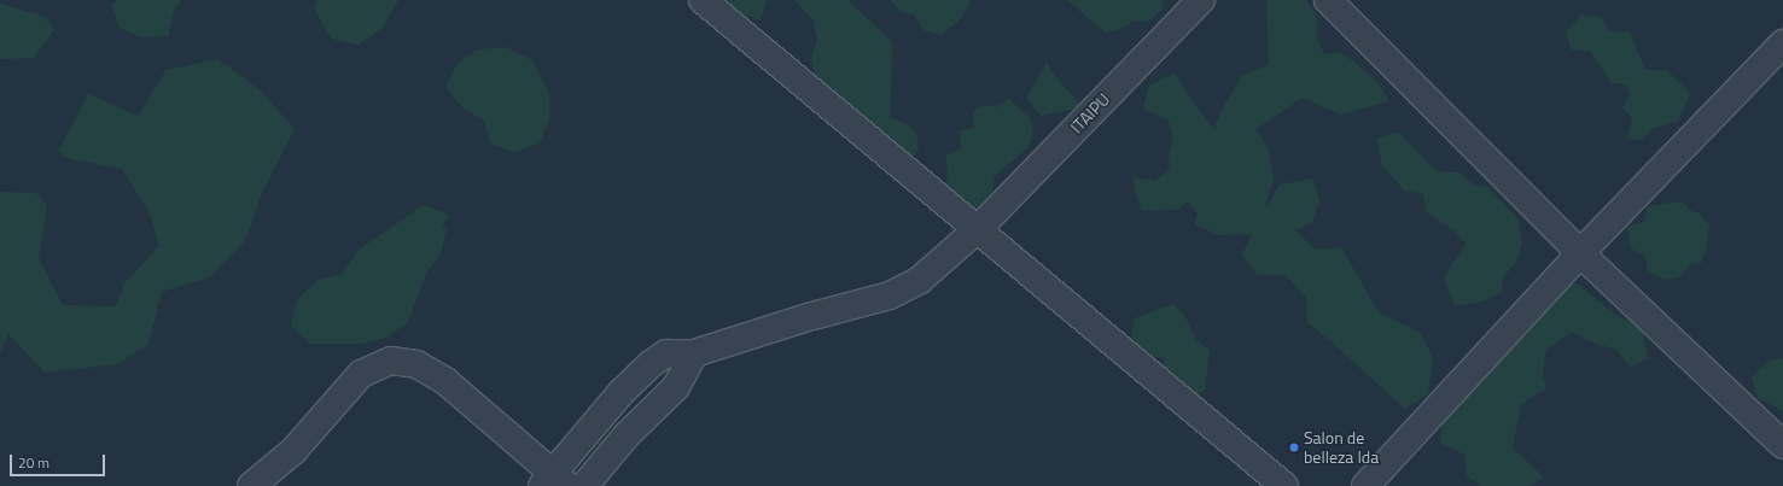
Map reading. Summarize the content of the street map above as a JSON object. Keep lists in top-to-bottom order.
{
  "streets": {
    "street": ["ITAIPU"]
  },
  "places": ["Salon de belleza Ida"],
  "scale_bar": "20 m"
}
